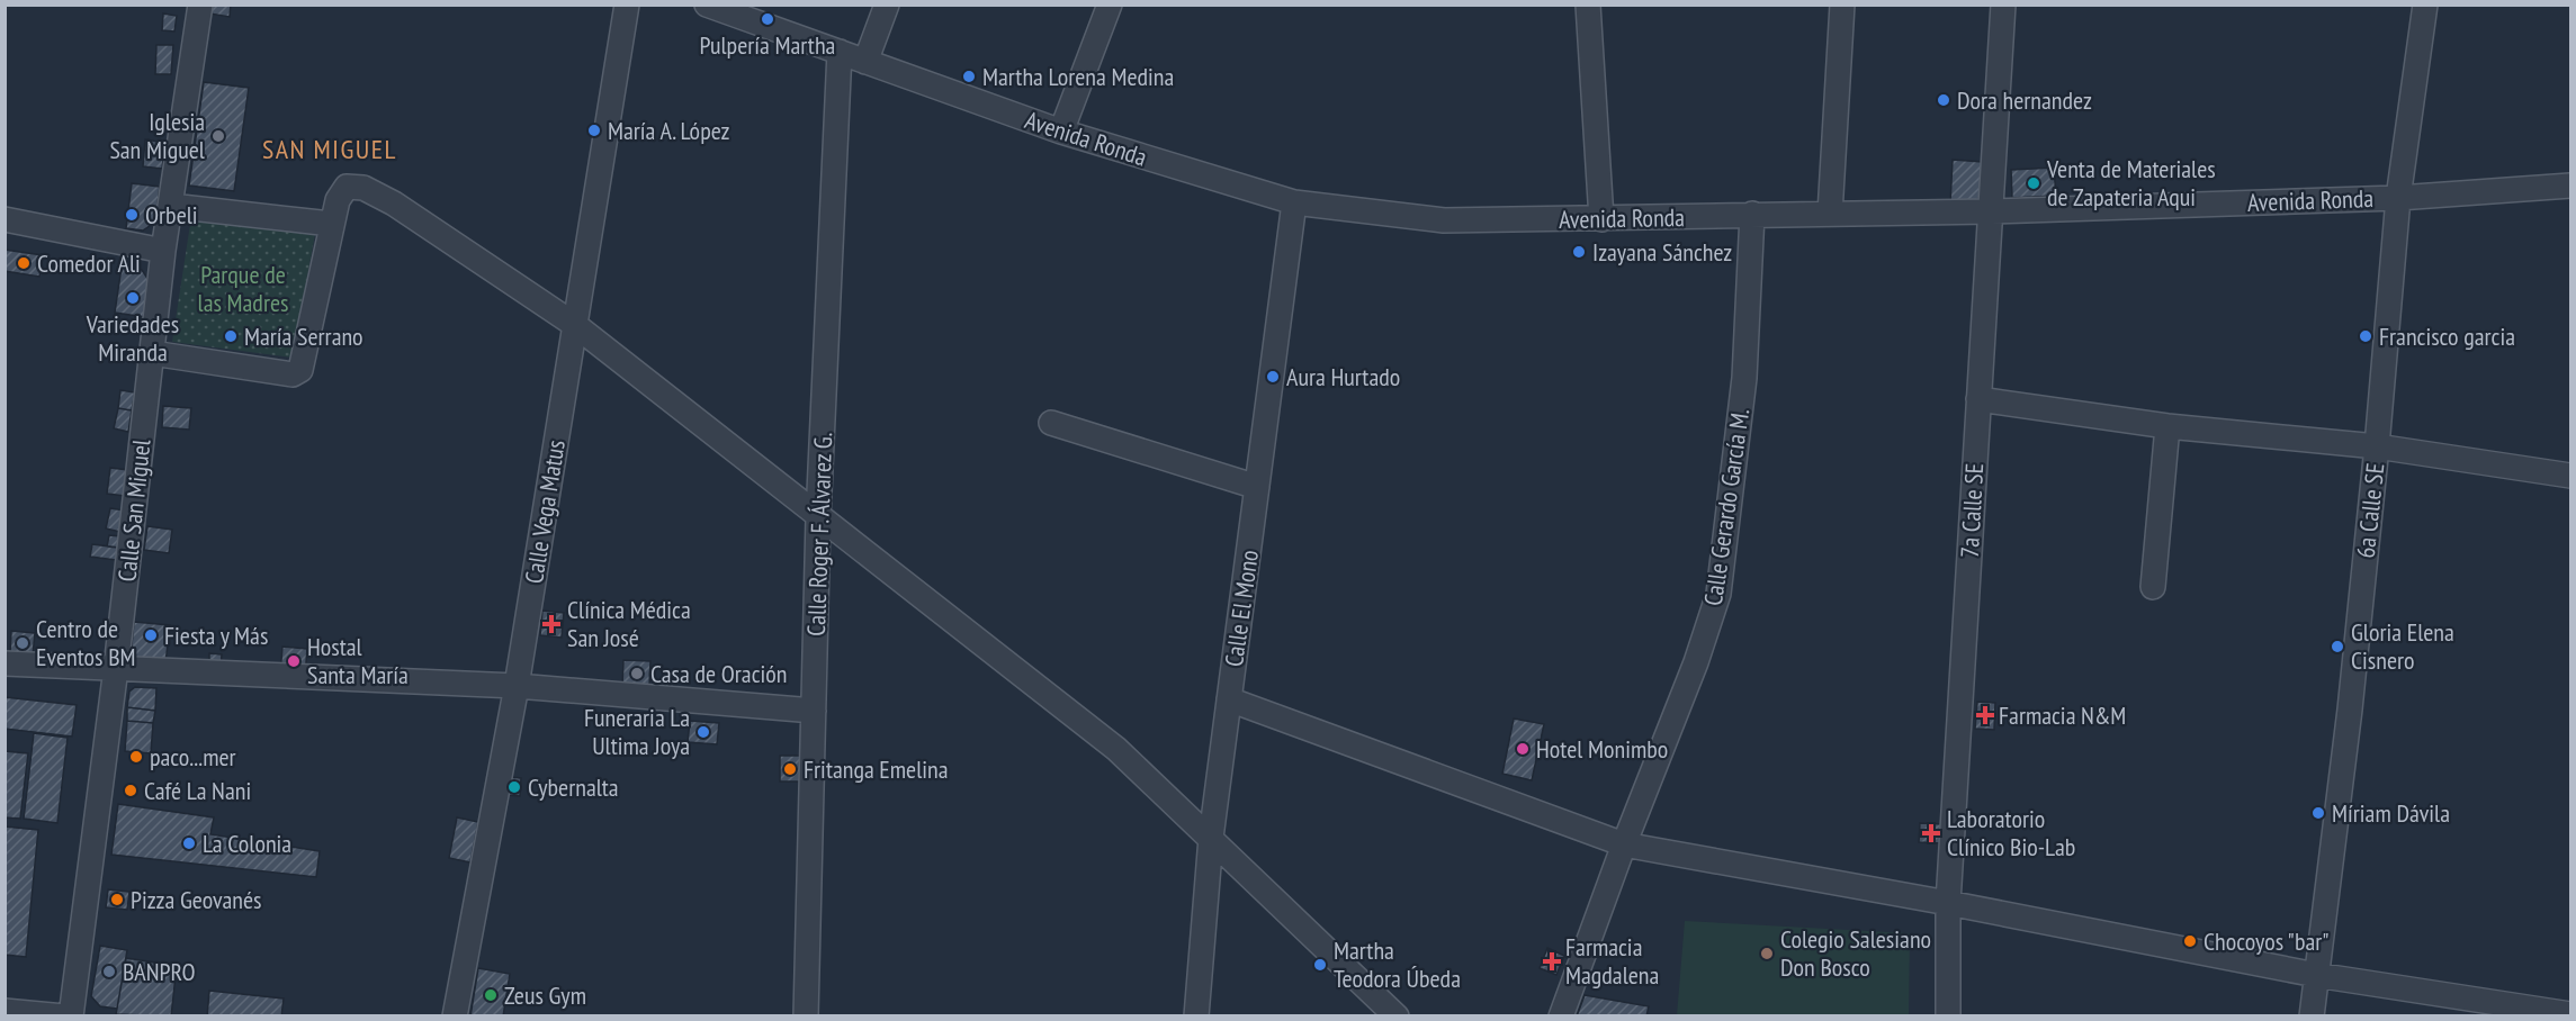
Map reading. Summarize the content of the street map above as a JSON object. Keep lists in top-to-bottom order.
{
  "streets": {
    "street": [
      "Avenida Ronda",
      "Calle Gerardo García M.",
      "Calle San Miguel",
      "7a Calle SE",
      "6a Calle SE",
      "Calle Vega Matus",
      "Calle Roger F. Álvarez G.",
      "Calle El Mono"
    ]
  },
  "crossings": [
    ["Avenida Ronda", "Calle Gerardo García M."],
    ["Avenida Ronda", "7a Calle SE"],
    ["Avenida Ronda", "6a Calle SE"],
    ["Avenida Ronda", "Calle Roger F. Álvarez G."],
    ["Avenida Ronda", "Calle El Mono"]
  ],
  "districts": ["SAN MIGUEL"],
  "parks": ["Parque de las Madres"],
  "places": {
    "other": [
      "Pulpería Martha",
      "Martha Lorena Medina",
      "Dora hernandez",
      "María A. López",
      "Iglesia San Miguel",
      "Venta de Materiales de Zapateria Aqui",
      "Orbeli",
      "Izayana Sánchez",
      "Comedor Ali",
      "Variedades Miranda",
      "María Serrano",
      "Francisco garcia",
      "Aura Hurtado",
      "Fiesta y Más",
      "Centro de Eventos BM",
      "Gloria Elena Cisnero",
      "Hostal Santa María",
      "Casa de Oración",
      "Funeraria La Ultima Joya",
      "Hotel Monimbo",
      "paco...mer",
      "Fritanga Emelina",
      "Cybernalta",
      "Café La Nani",
      "Míriam Dávila",
      "La Colonia",
      "Pizza Geovanés",
      "Chocoyos \"bar\"",
      "Colegio Salesiano Don Bosco",
      "Martha Teodora Úbeda",
      "BANPRO",
      "Zeus Gym"
    ],
    "health": [
      "Clínica Médica San José",
      "Farmacia N&M",
      "Laboratorio Clínico Bio-Lab",
      "Farmacia Magdalena"
    ]
  }
}
